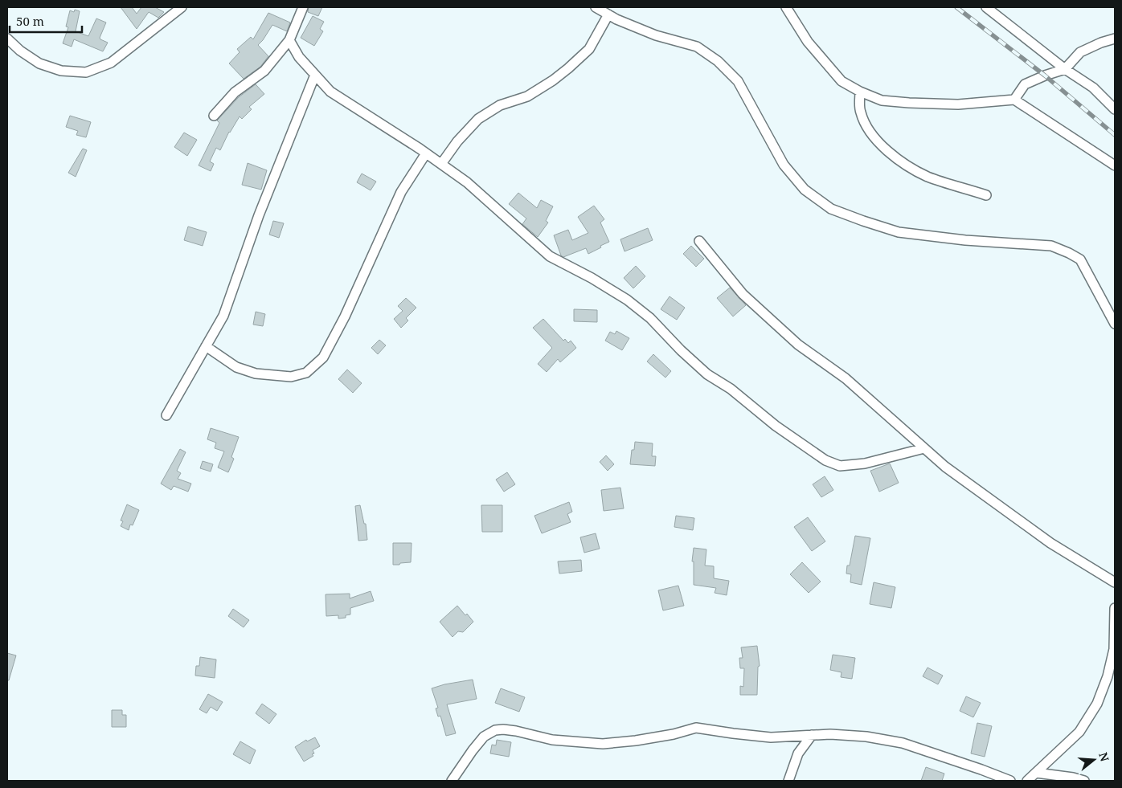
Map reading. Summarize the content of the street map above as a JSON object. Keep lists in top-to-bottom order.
{
  "scale_bar": "50 m",
  "north": "right"
}
